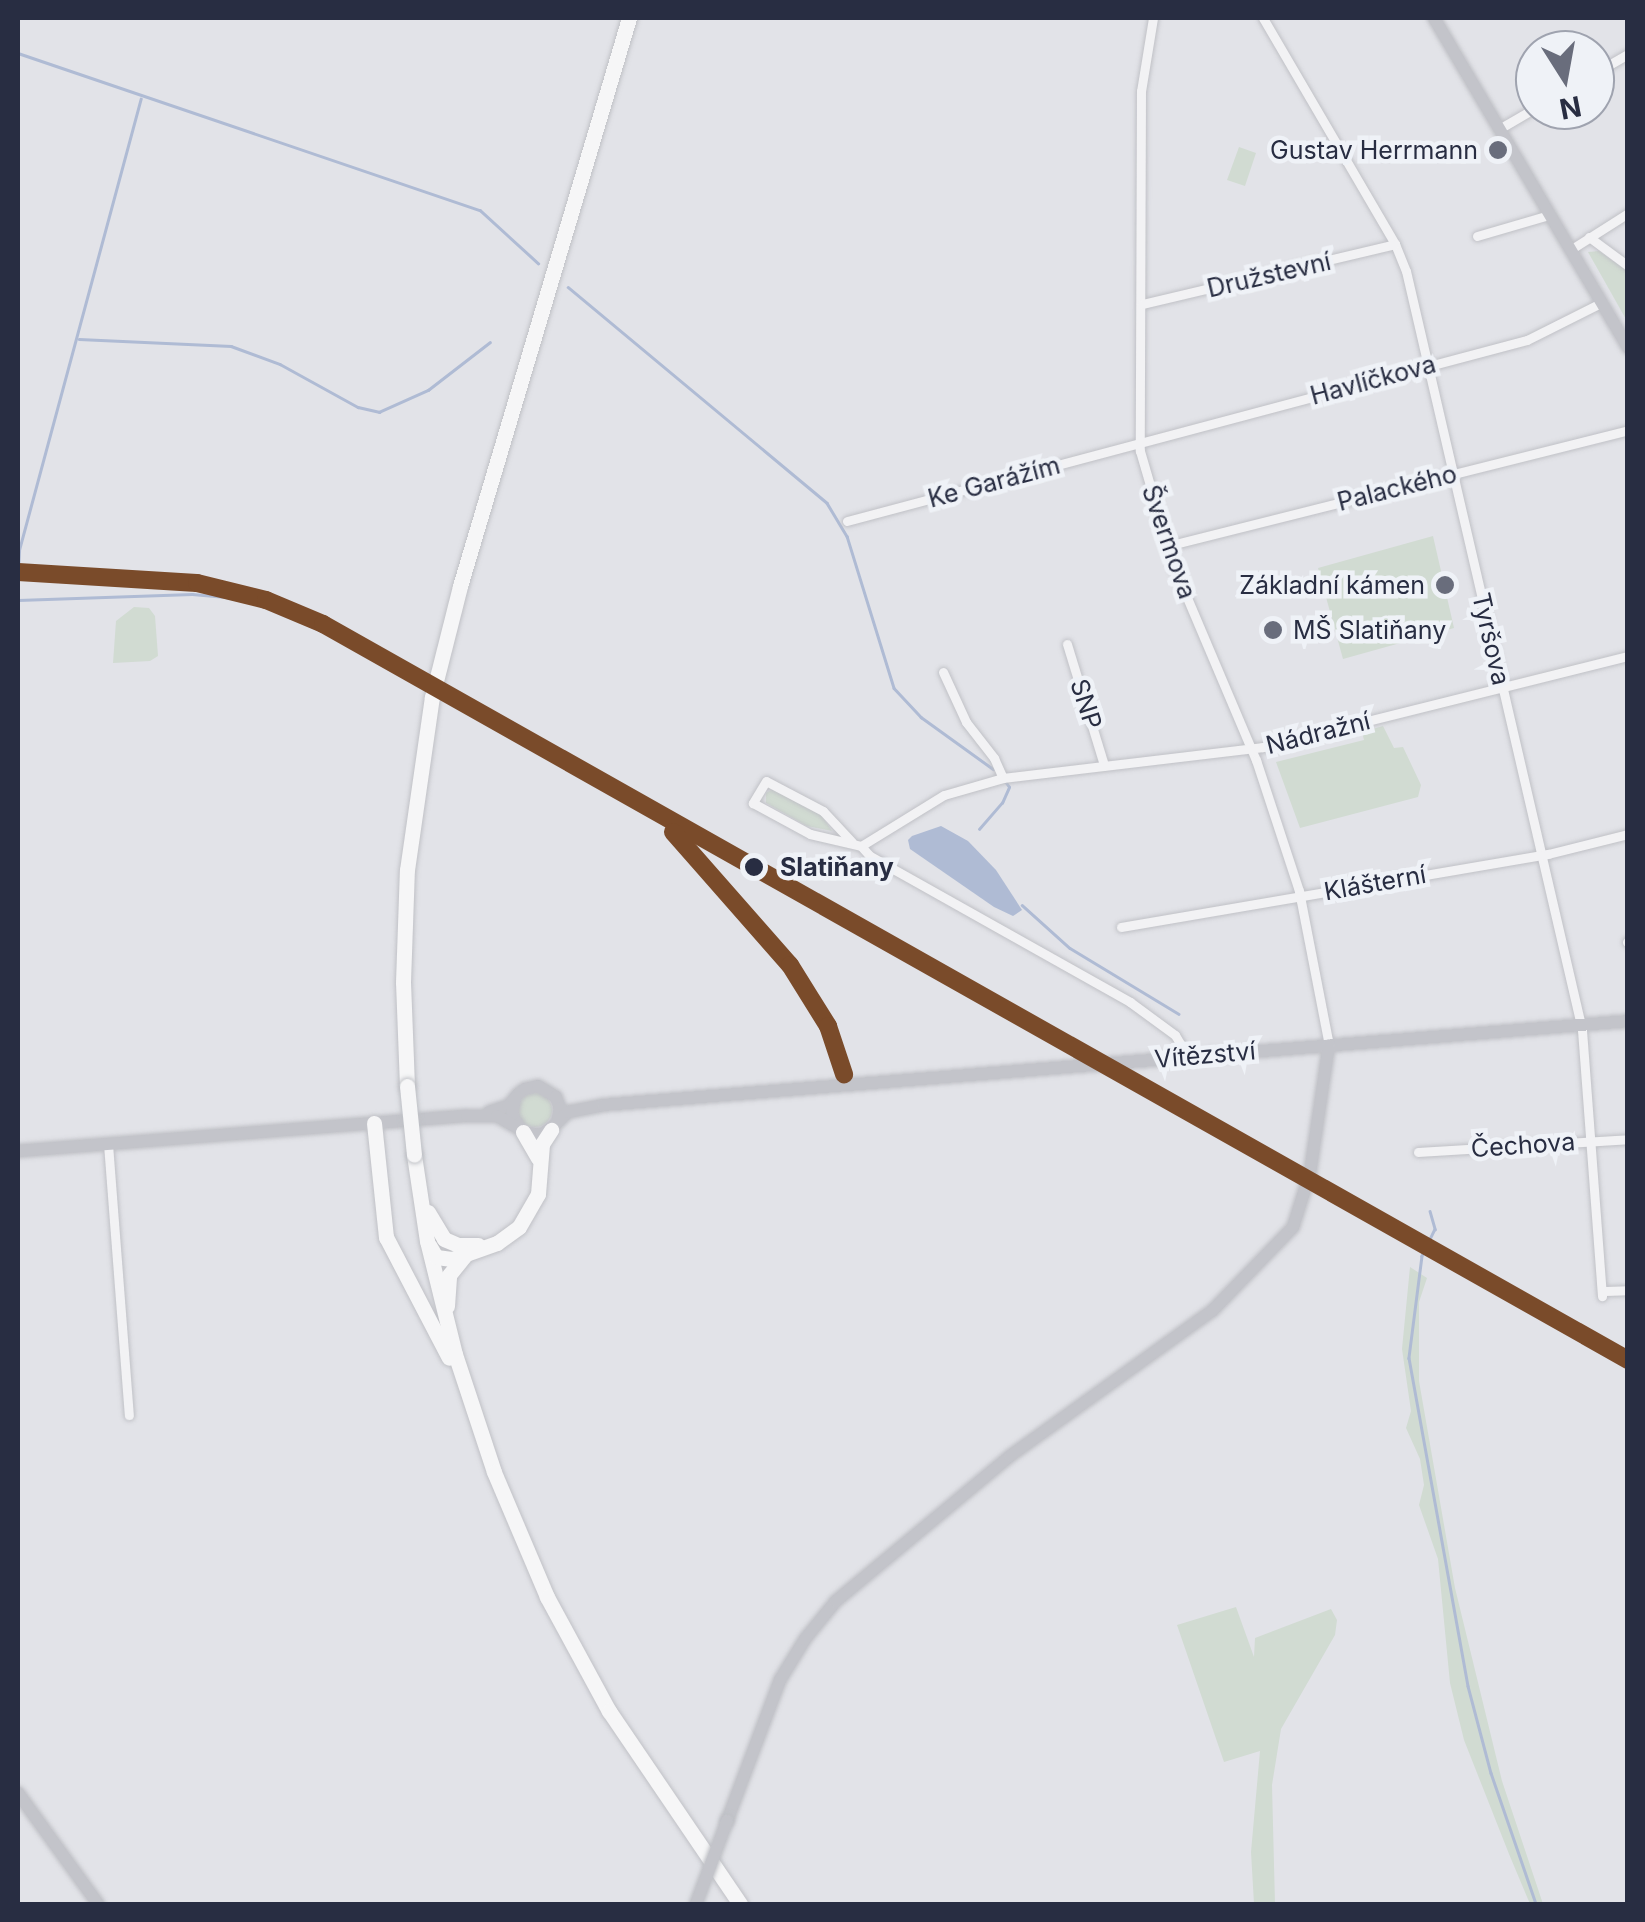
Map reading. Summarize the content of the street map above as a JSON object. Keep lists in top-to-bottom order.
{
  "streets": {
    "main road": ["Vítězství"],
    "street": [
      "Družstevní",
      "Havlíčkova",
      "Ke Garážím",
      "Palackého",
      "Švermova",
      "Tyršova",
      "SNP",
      "Nádražní",
      "Klášterní",
      "Čechova"
    ]
  },
  "crossings": [
    ["Družstevní", "Švermova"],
    ["Družstevní", "Tyršova"],
    ["Havlíčkova", "Ke Garážím"],
    ["Havlíčkova", "Švermova"],
    ["Havlíčkova", "Tyršova"],
    ["Ke Garážím", "Švermova"],
    ["Palackého", "Švermova"],
    ["Palackého", "Tyršova"],
    ["Švermova", "Nádražní"],
    ["Švermova", "Klášterní"],
    ["Švermova", "Vítězství"],
    ["Tyršova", "Nádražní"],
    ["Tyršova", "Klášterní"],
    ["Tyršova", "Vítězství"],
    ["Tyršova", "Čechova"],
    ["SNP", "Nádražní"]
  ],
  "places": [
    "Gustav Herrmann",
    "Základní kámen",
    "MŠ Slatiňany",
    "Slatiňany"
  ],
  "north": "bottom"
}
